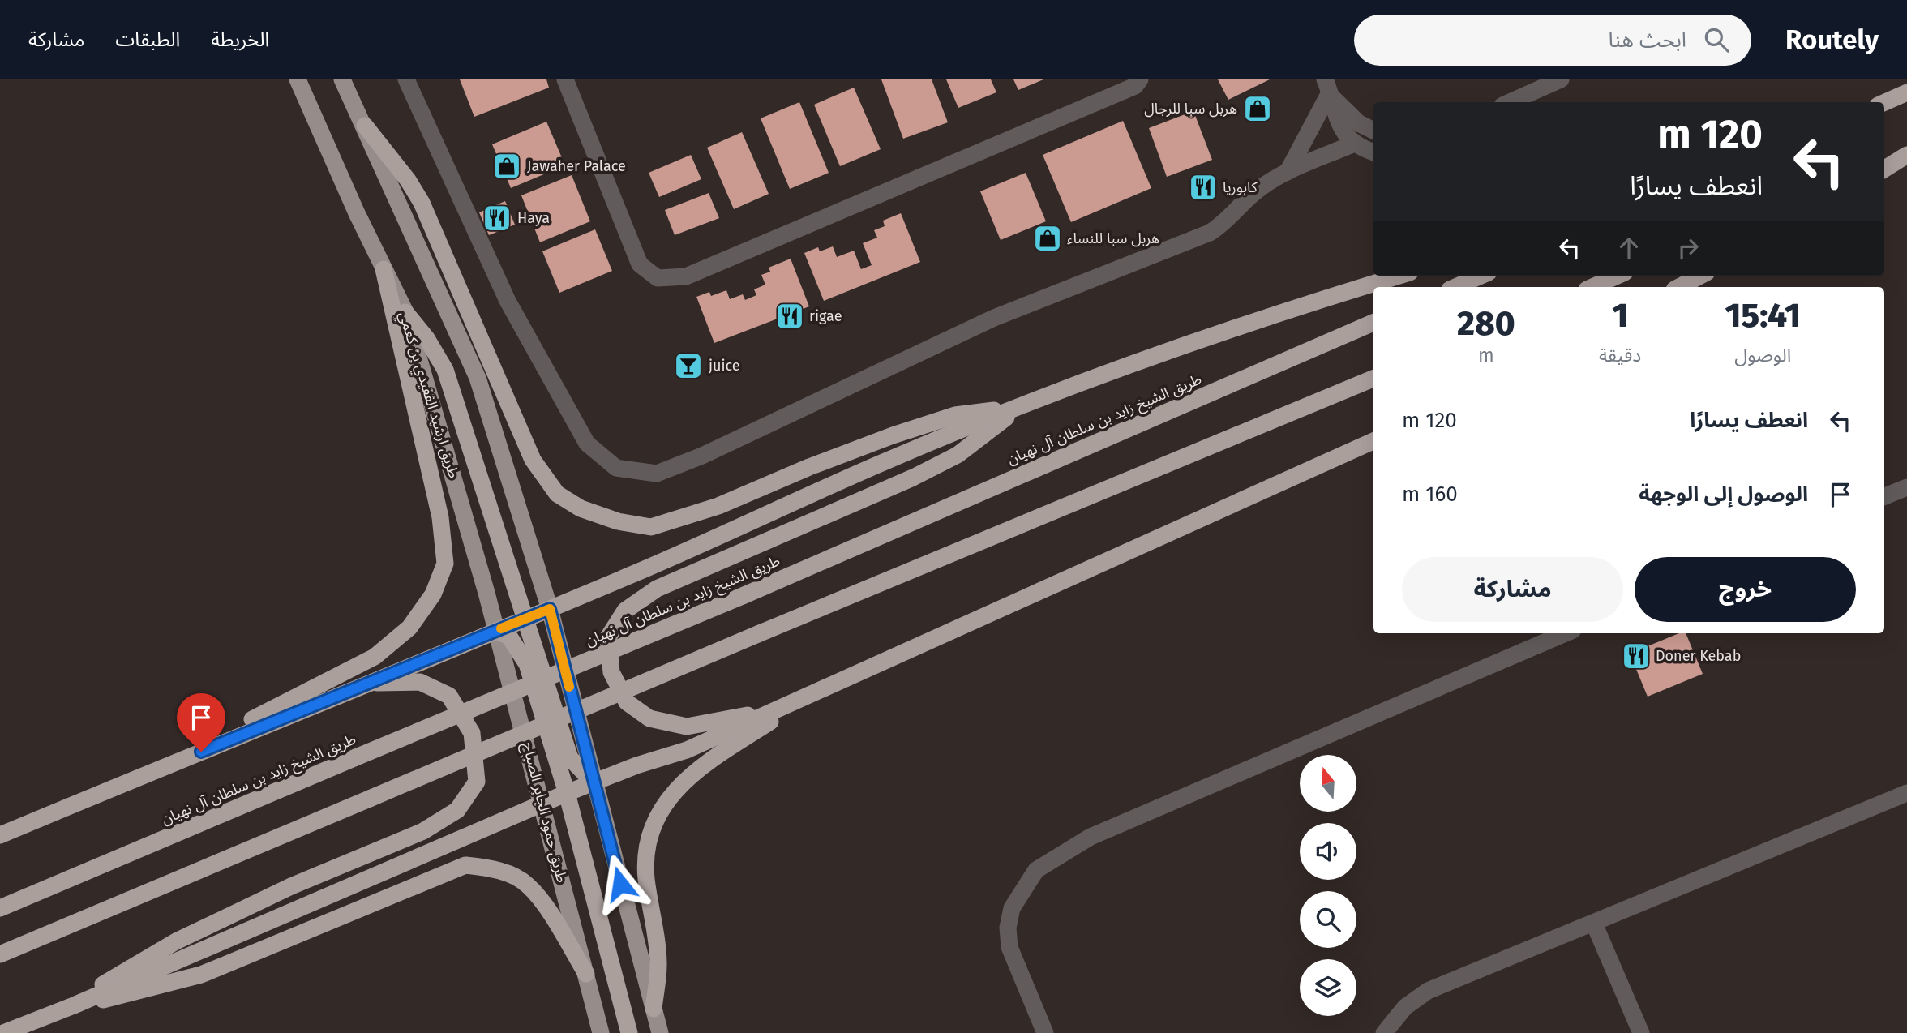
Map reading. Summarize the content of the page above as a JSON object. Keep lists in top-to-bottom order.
{
  "streets": {
    "highway": ["طريق الشيخ زايد بن سلطان آل نهيان"],
    "main road": ["طريق ارشيد القفيدي بن كعمي", "طريق حمود الجابر الصباح"]
  },
  "crossings": [
    ["طريق ارشيد القفيدي بن كعمي", "طريق حمود الجابر الصباح"]
  ],
  "places": {
    "shop": ["هربل سبا للرجال", "Jawaher Palace", "هربل سبا للنساء"],
    "restaurant": [
      "كابوريا",
      "Haya",
      "rigae",
      "Doner Kebab"
    ],
    "bar": ["juice"]
  },
  "north": "top",
  "page": {
    "header": "Routely",
    "search": "ابحث هنا",
    "nav": ["الخريطة", "الطبقات", "مشاركة"],
    "turn": ["120 m", "انعطف يسارًا"],
    "eta": [
      "15:41",
      "الوصول",
      "1",
      "دقيقة",
      "280",
      "m"
    ],
    "list": [
      {
        "name": "انعطف يسارًا",
        "value": "120 m"
      },
      {
        "name": "الوصول إلى الوجهة",
        "value": "160 m"
      }
    ],
    "buttons": ["خروج", "مشاركة"]
  }
}
